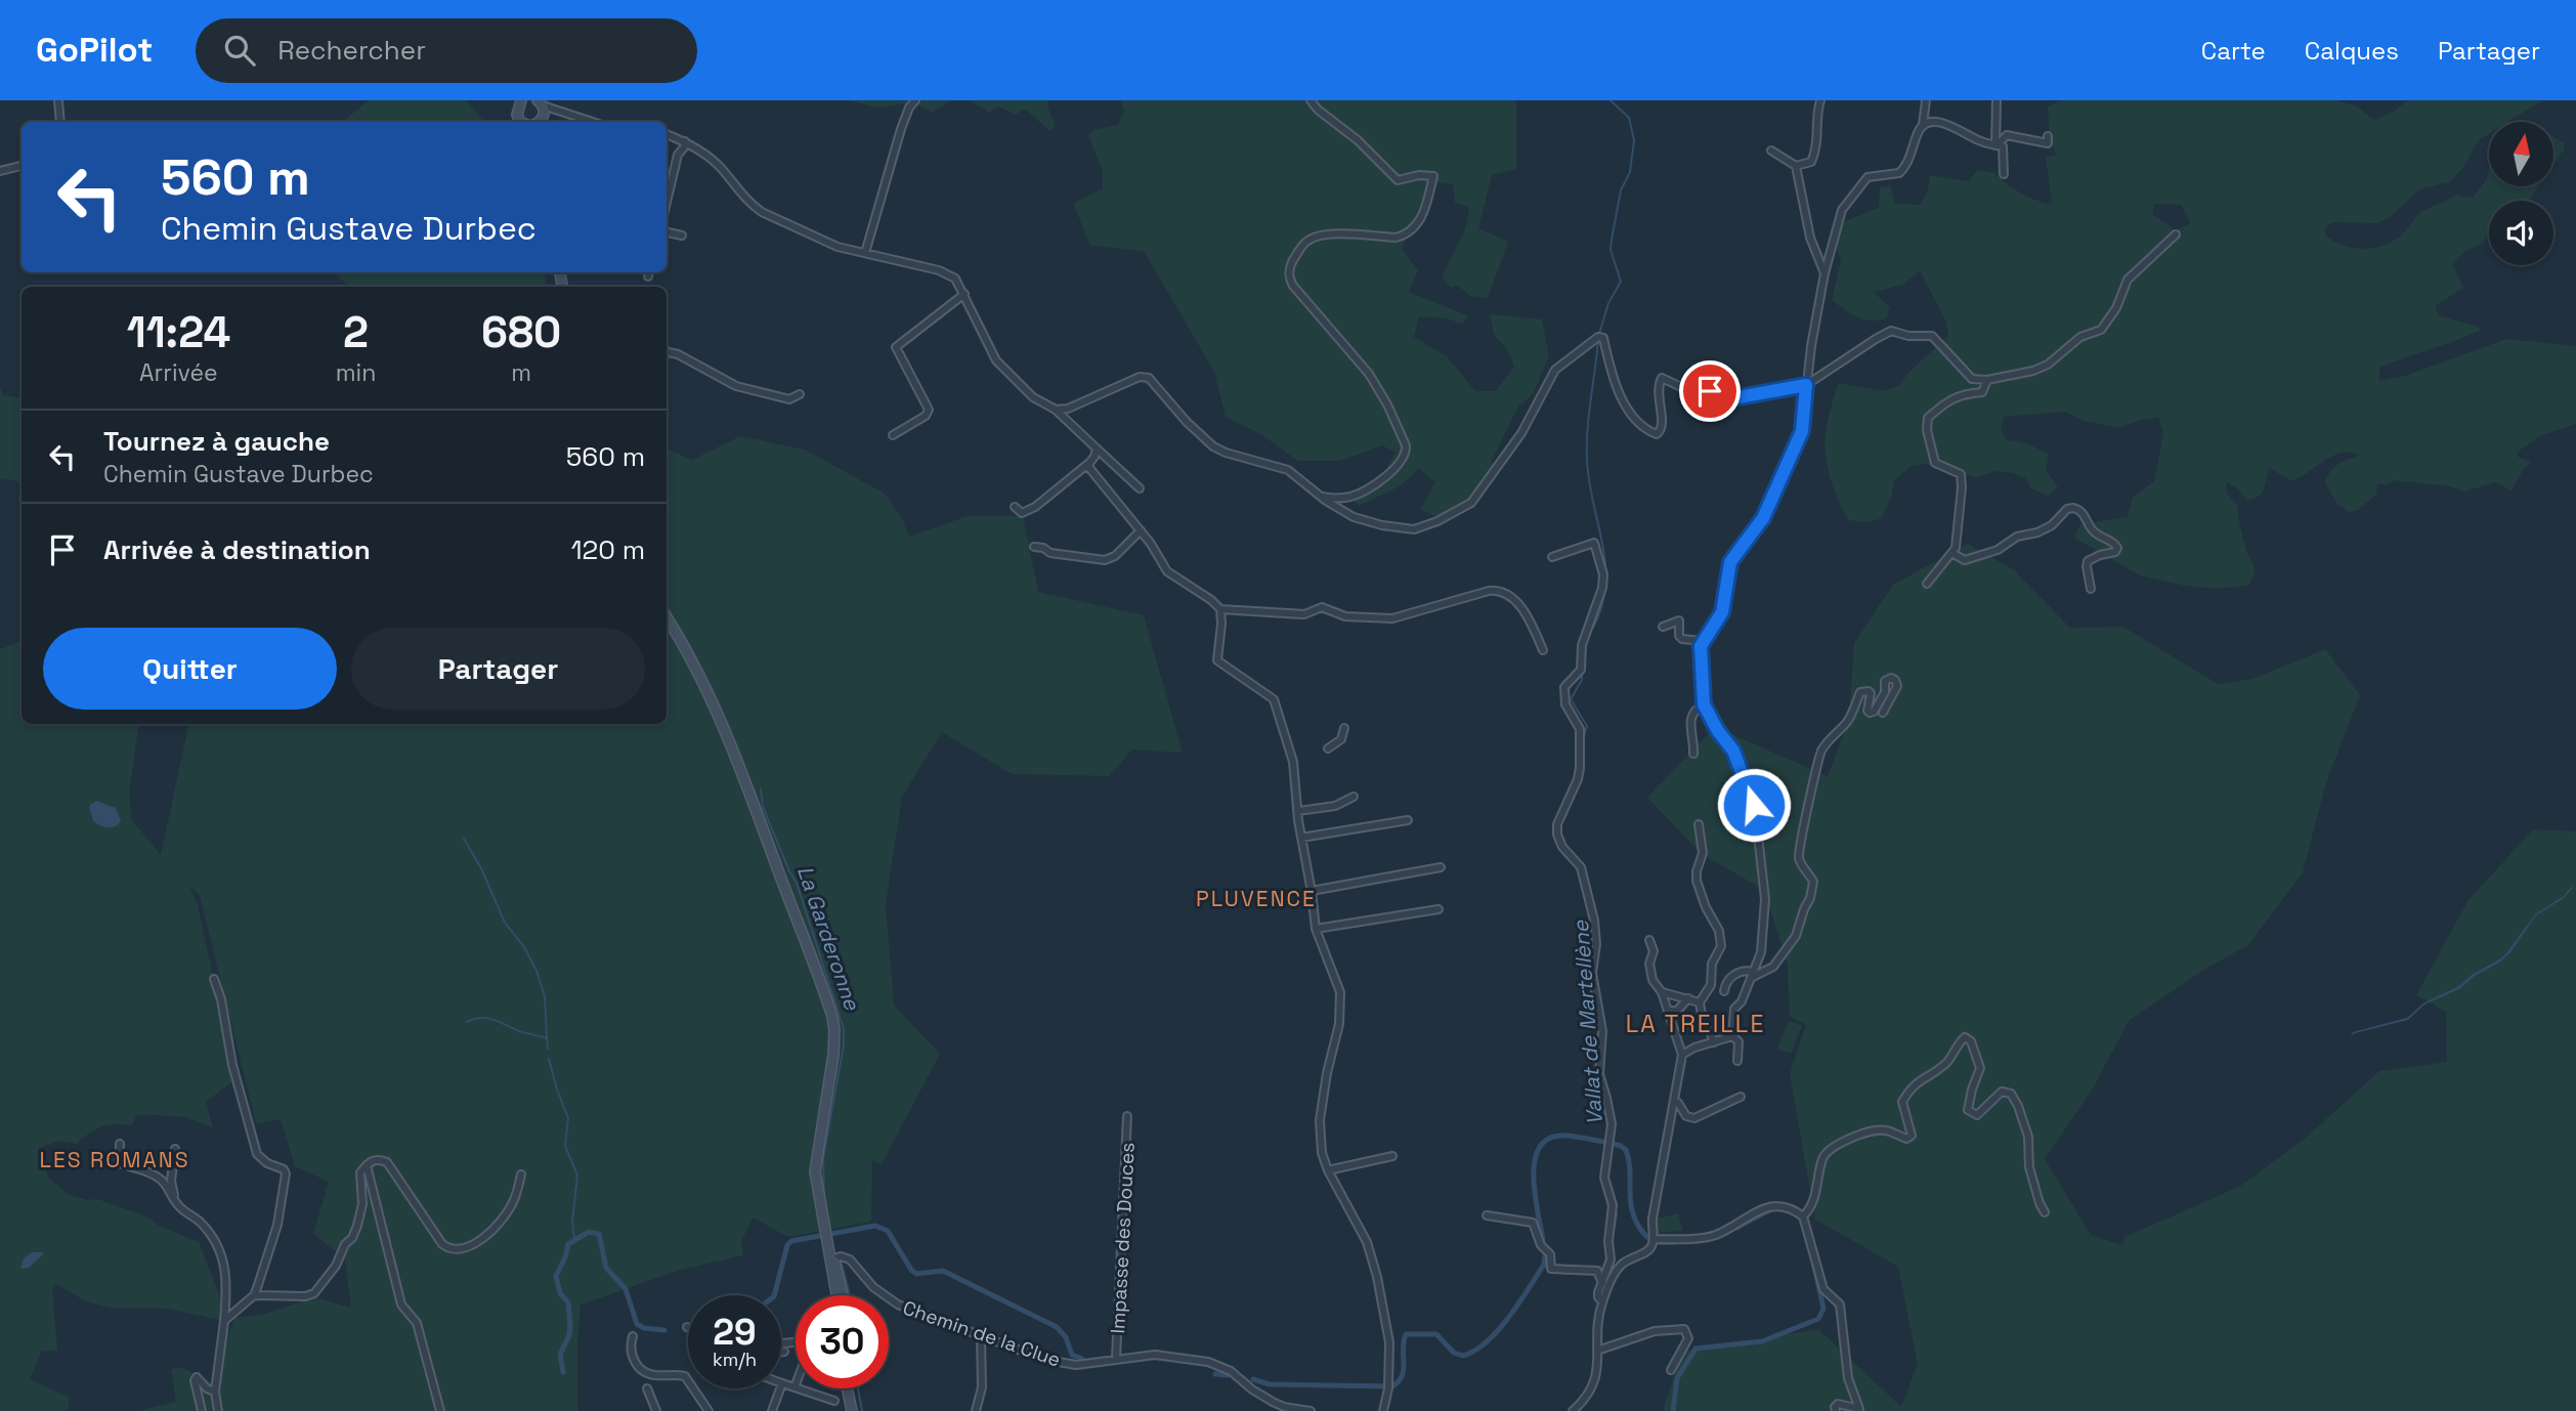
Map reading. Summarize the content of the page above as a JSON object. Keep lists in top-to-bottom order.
{
  "streets": {
    "street": ["Impasse des Douces", "Chemin de la Clue"]
  },
  "crossings": [
    ["Impasse des Douces", "Chemin de la Clue"]
  ],
  "districts": ["PLUVENCE", "LA TREILLE", "LES ROMANS"],
  "water": ["La Garderonne", "Vallat de Martellène"],
  "north": "top",
  "page": {
    "header": "GoPilot",
    "search": "Rechercher",
    "nav": ["Carte", "Calques", "Partager"],
    "turn": ["560 m", "Chemin Gustave Durbec"],
    "eta": [
      "11:24",
      "Arrivée",
      "2",
      "min",
      "680",
      "m"
    ],
    "list": [
      {
        "name": "Tournez à gauche",
        "note": "Chemin Gustave Durbec",
        "value": "560 m"
      },
      {
        "name": "Arrivée à destination",
        "value": "120 m"
      }
    ],
    "buttons": ["Quitter", "Partager"],
    "speed": "29 km/h",
    "limit": "30"
  }
}
